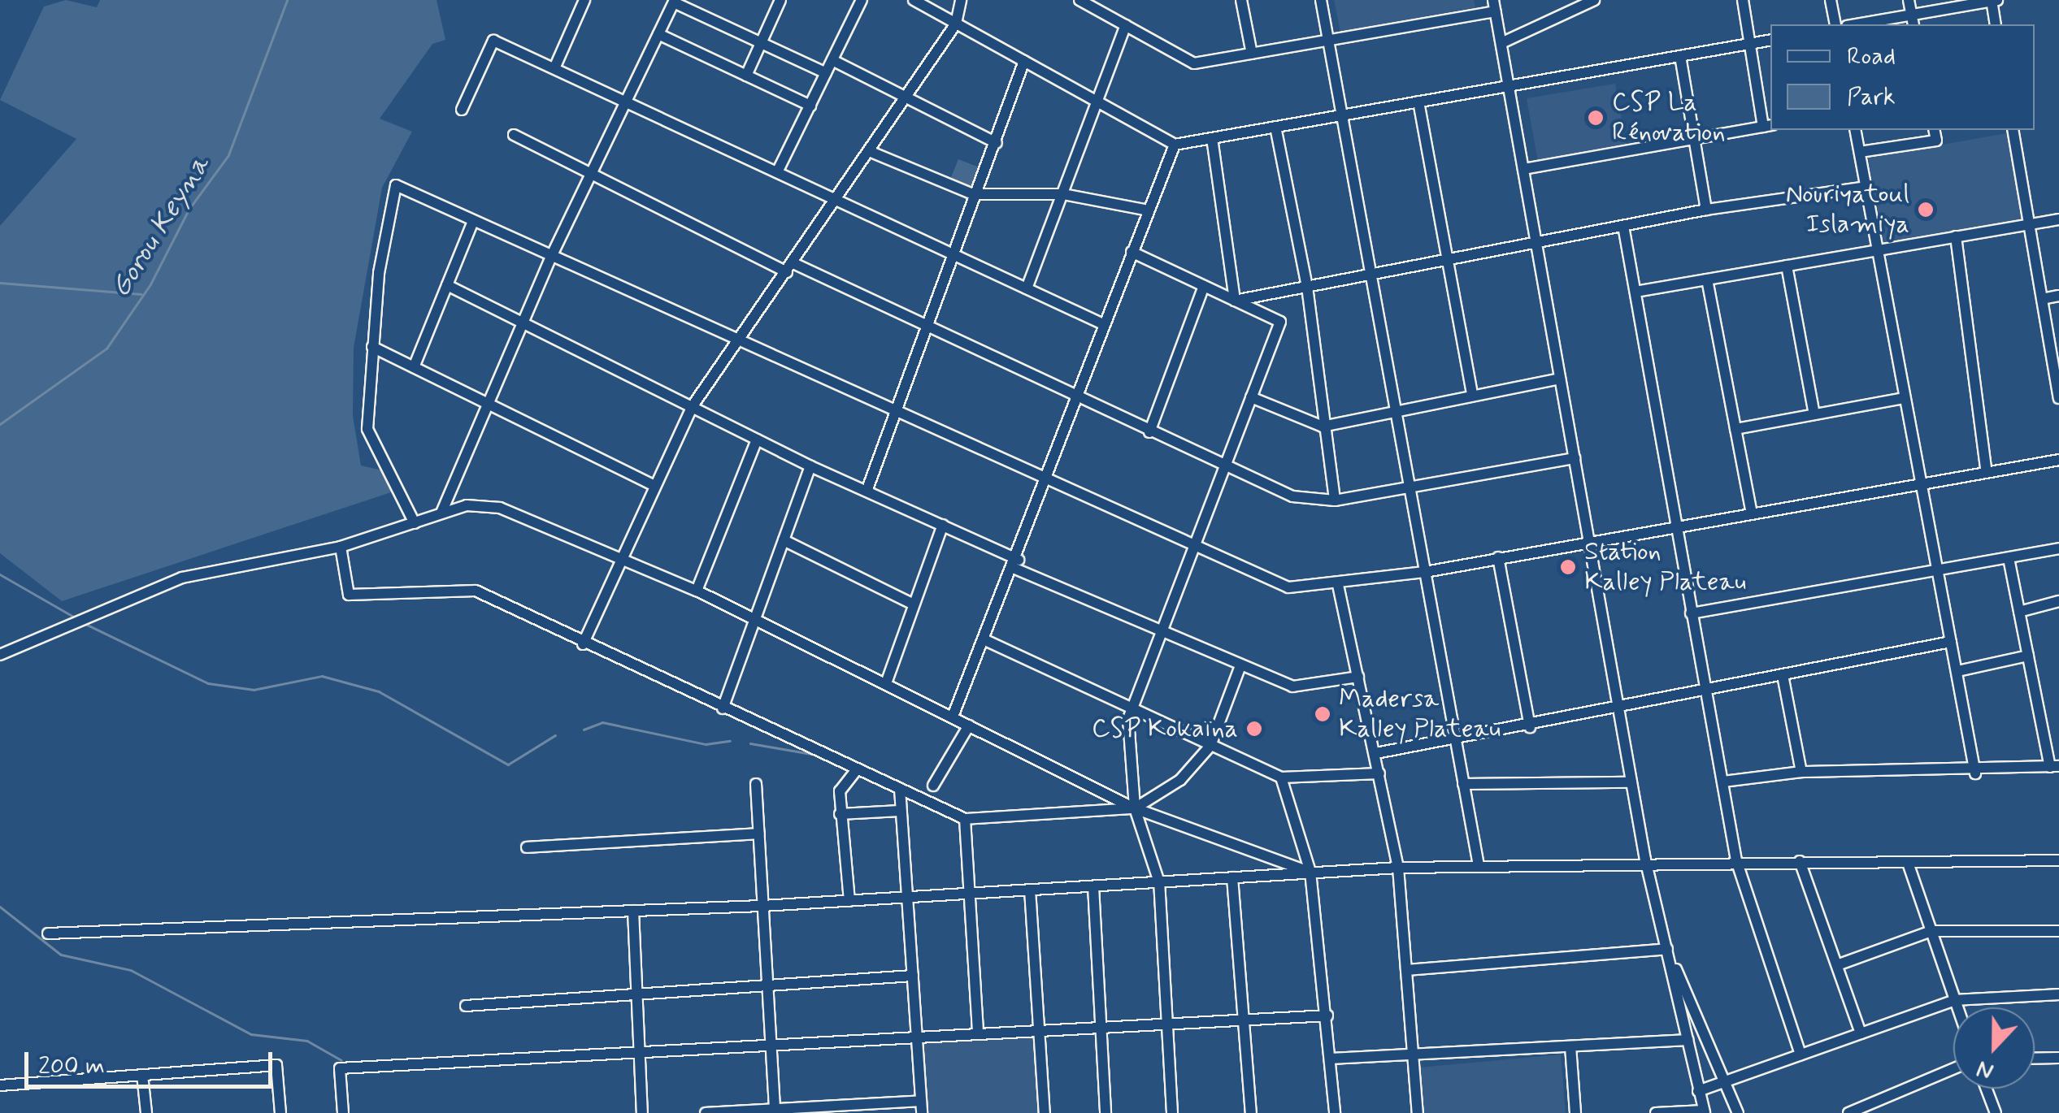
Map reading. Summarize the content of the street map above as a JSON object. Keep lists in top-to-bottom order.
{
  "water": ["Gorou Keyna"],
  "places": [
    "CSP La Rénovation",
    "Nouriyatoul Islamiya",
    "Station Kalley Plateau",
    "Madersa Kalley Plateau",
    "CSP Kokaïna"
  ],
  "legend": ["Road", "Park"],
  "scale_bar": "200 m",
  "north": "bottom"
}
